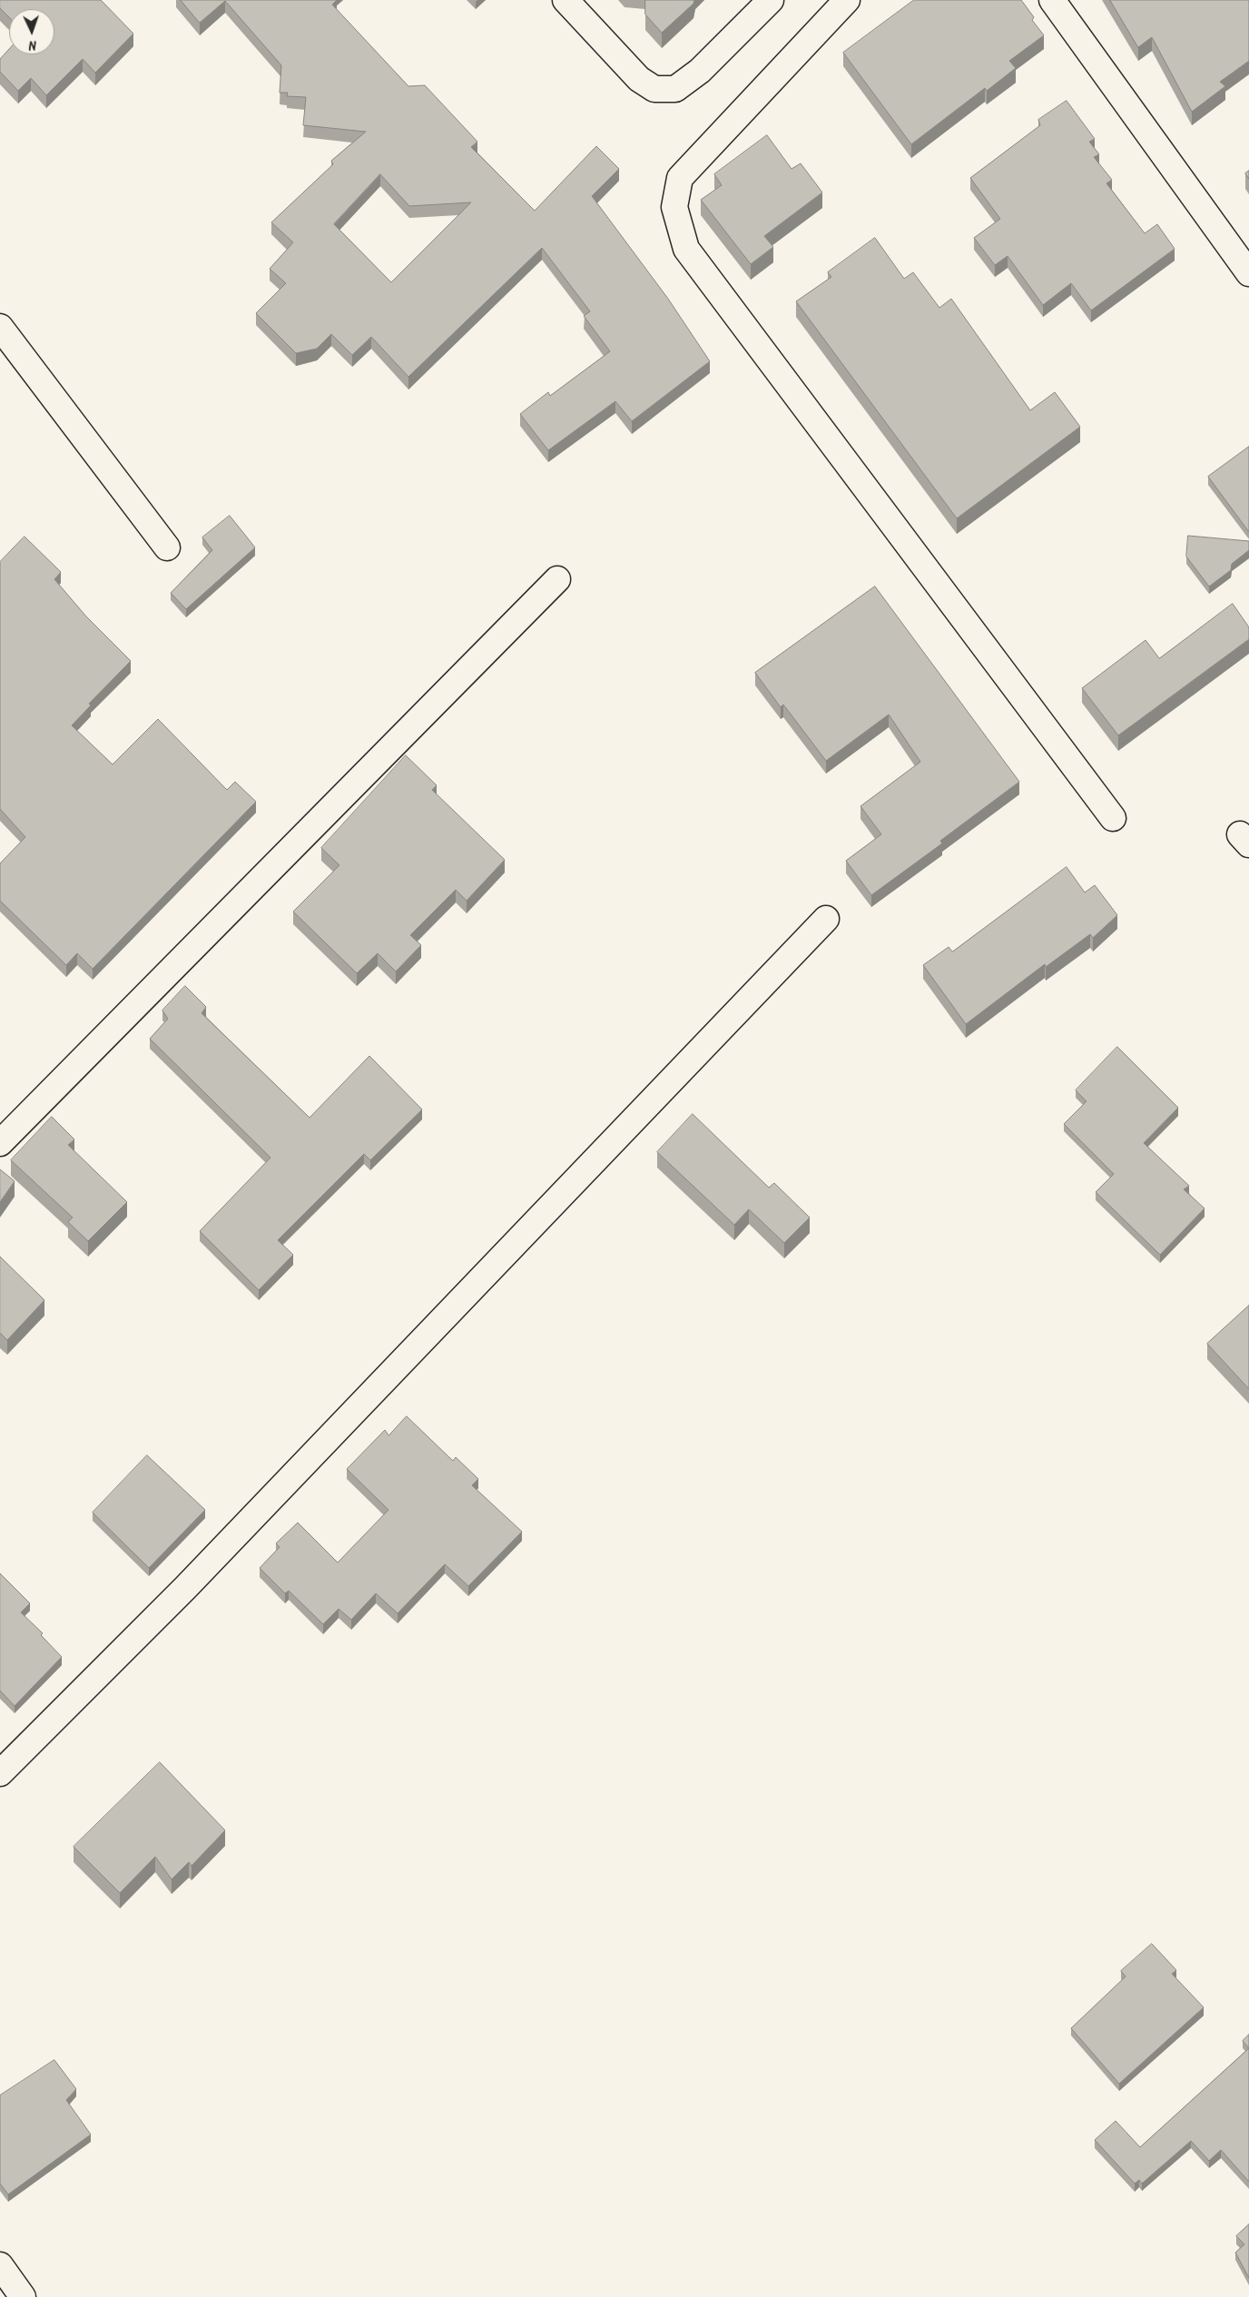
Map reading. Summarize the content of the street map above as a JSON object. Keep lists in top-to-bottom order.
{
  "north": "bottom"
}
